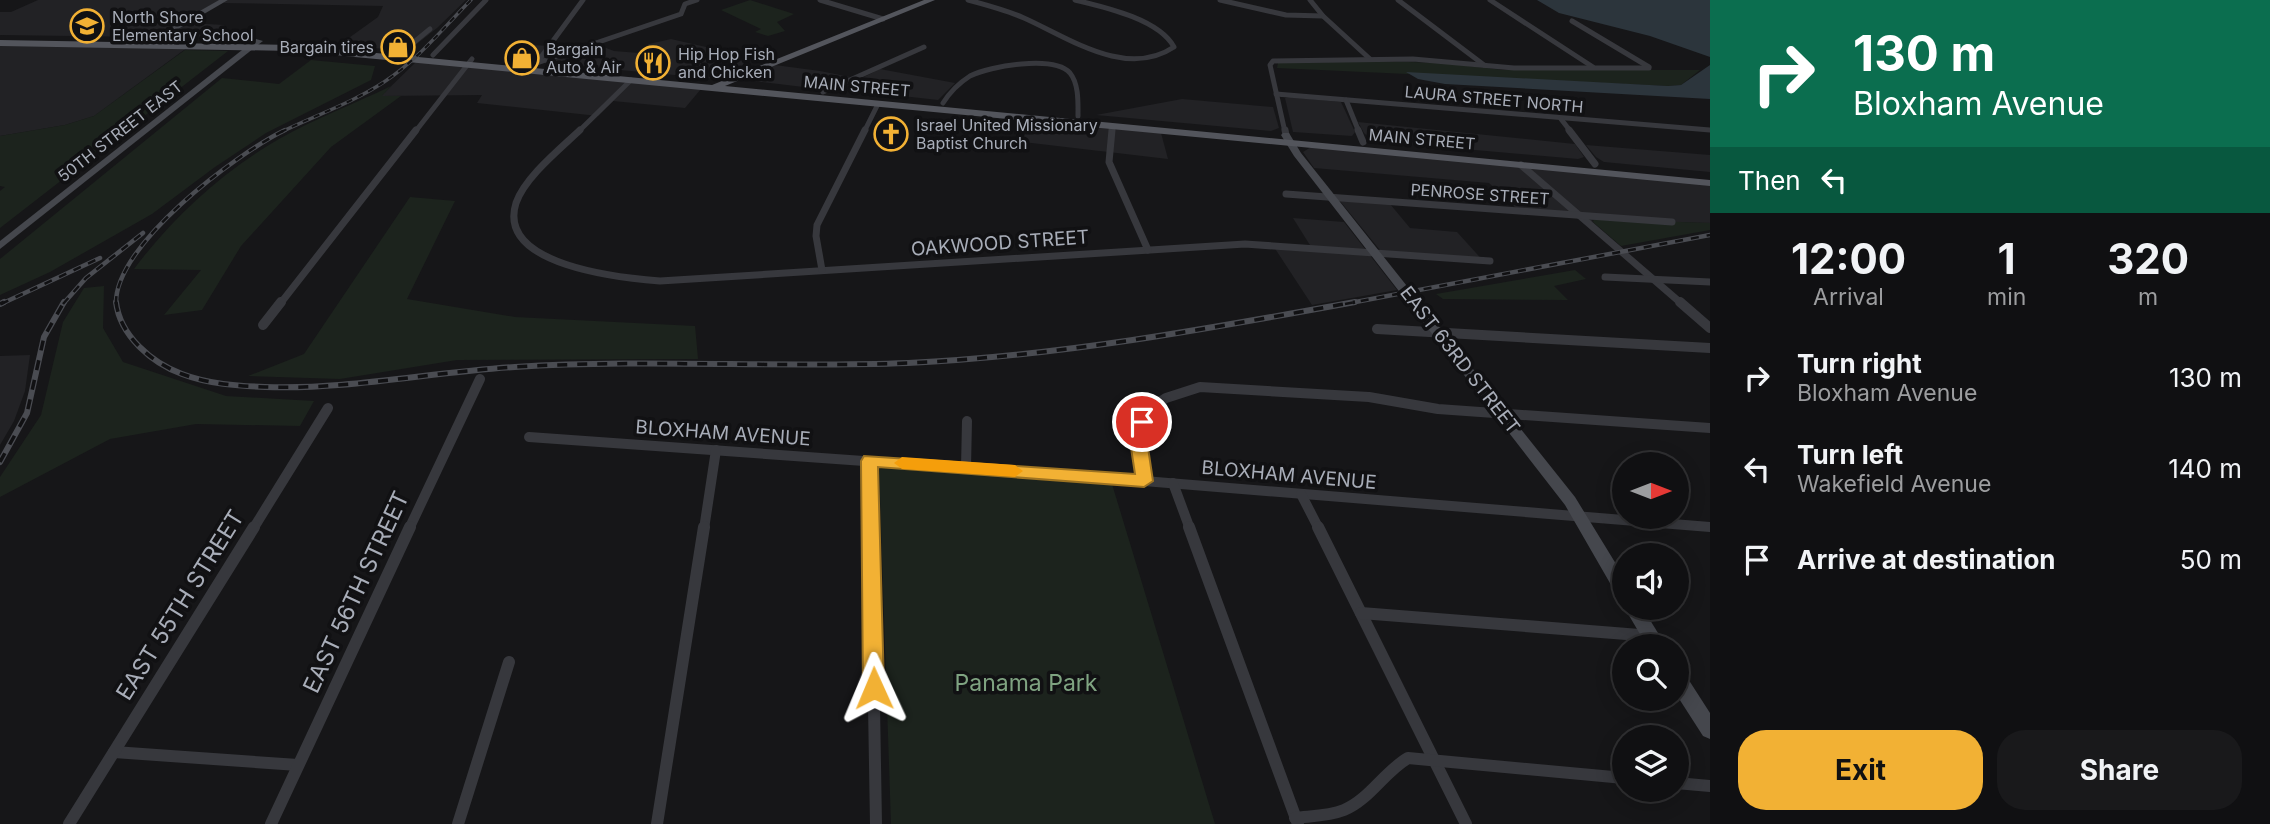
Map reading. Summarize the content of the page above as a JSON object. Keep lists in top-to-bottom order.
{
  "streets": {
    "main road": ["MAIN STREET"],
    "street": [
      "LAURA STREET NORTH",
      "50TH STREET EAST",
      "PENROSE STREET",
      "OAKWOOD STREET",
      "EAST 63RD STREET",
      "BLOXHAM AVENUE",
      "EAST 56TH STREET",
      "EAST 55TH STREET"
    ]
  },
  "crossings": [
    ["MAIN STREET", "50TH STREET EAST"],
    ["MAIN STREET", "OAKWOOD STREET"],
    ["MAIN STREET", "EAST 63RD STREET"],
    ["PENROSE STREET", "EAST 63RD STREET"],
    ["OAKWOOD STREET", "EAST 63RD STREET"],
    ["EAST 63RD STREET", "BLOXHAM AVENUE"]
  ],
  "parks": ["Panama Park"],
  "places": {
    "school or university": ["North Shore Elementary School"],
    "shop": ["Bargain tires", "Bargain Auto & Air"],
    "restaurant": ["Hip Hop Fish and Chicken"],
    "church": ["Israel United Missionary Baptist Church"]
  },
  "north": "right",
  "page": {
    "turn": ["130 m", "Bloxham Avenue"],
    "then": "Then",
    "eta": [
      "12:00",
      "Arrival",
      "1",
      "min",
      "320",
      "m"
    ],
    "list": [
      {
        "name": "Turn right",
        "note": "Bloxham Avenue",
        "value": "130 m"
      },
      {
        "name": "Turn left",
        "note": "Wakefield Avenue",
        "value": "140 m"
      },
      {
        "name": "Arrive at destination",
        "value": "50 m"
      }
    ],
    "buttons": ["Exit", "Share"]
  }
}
